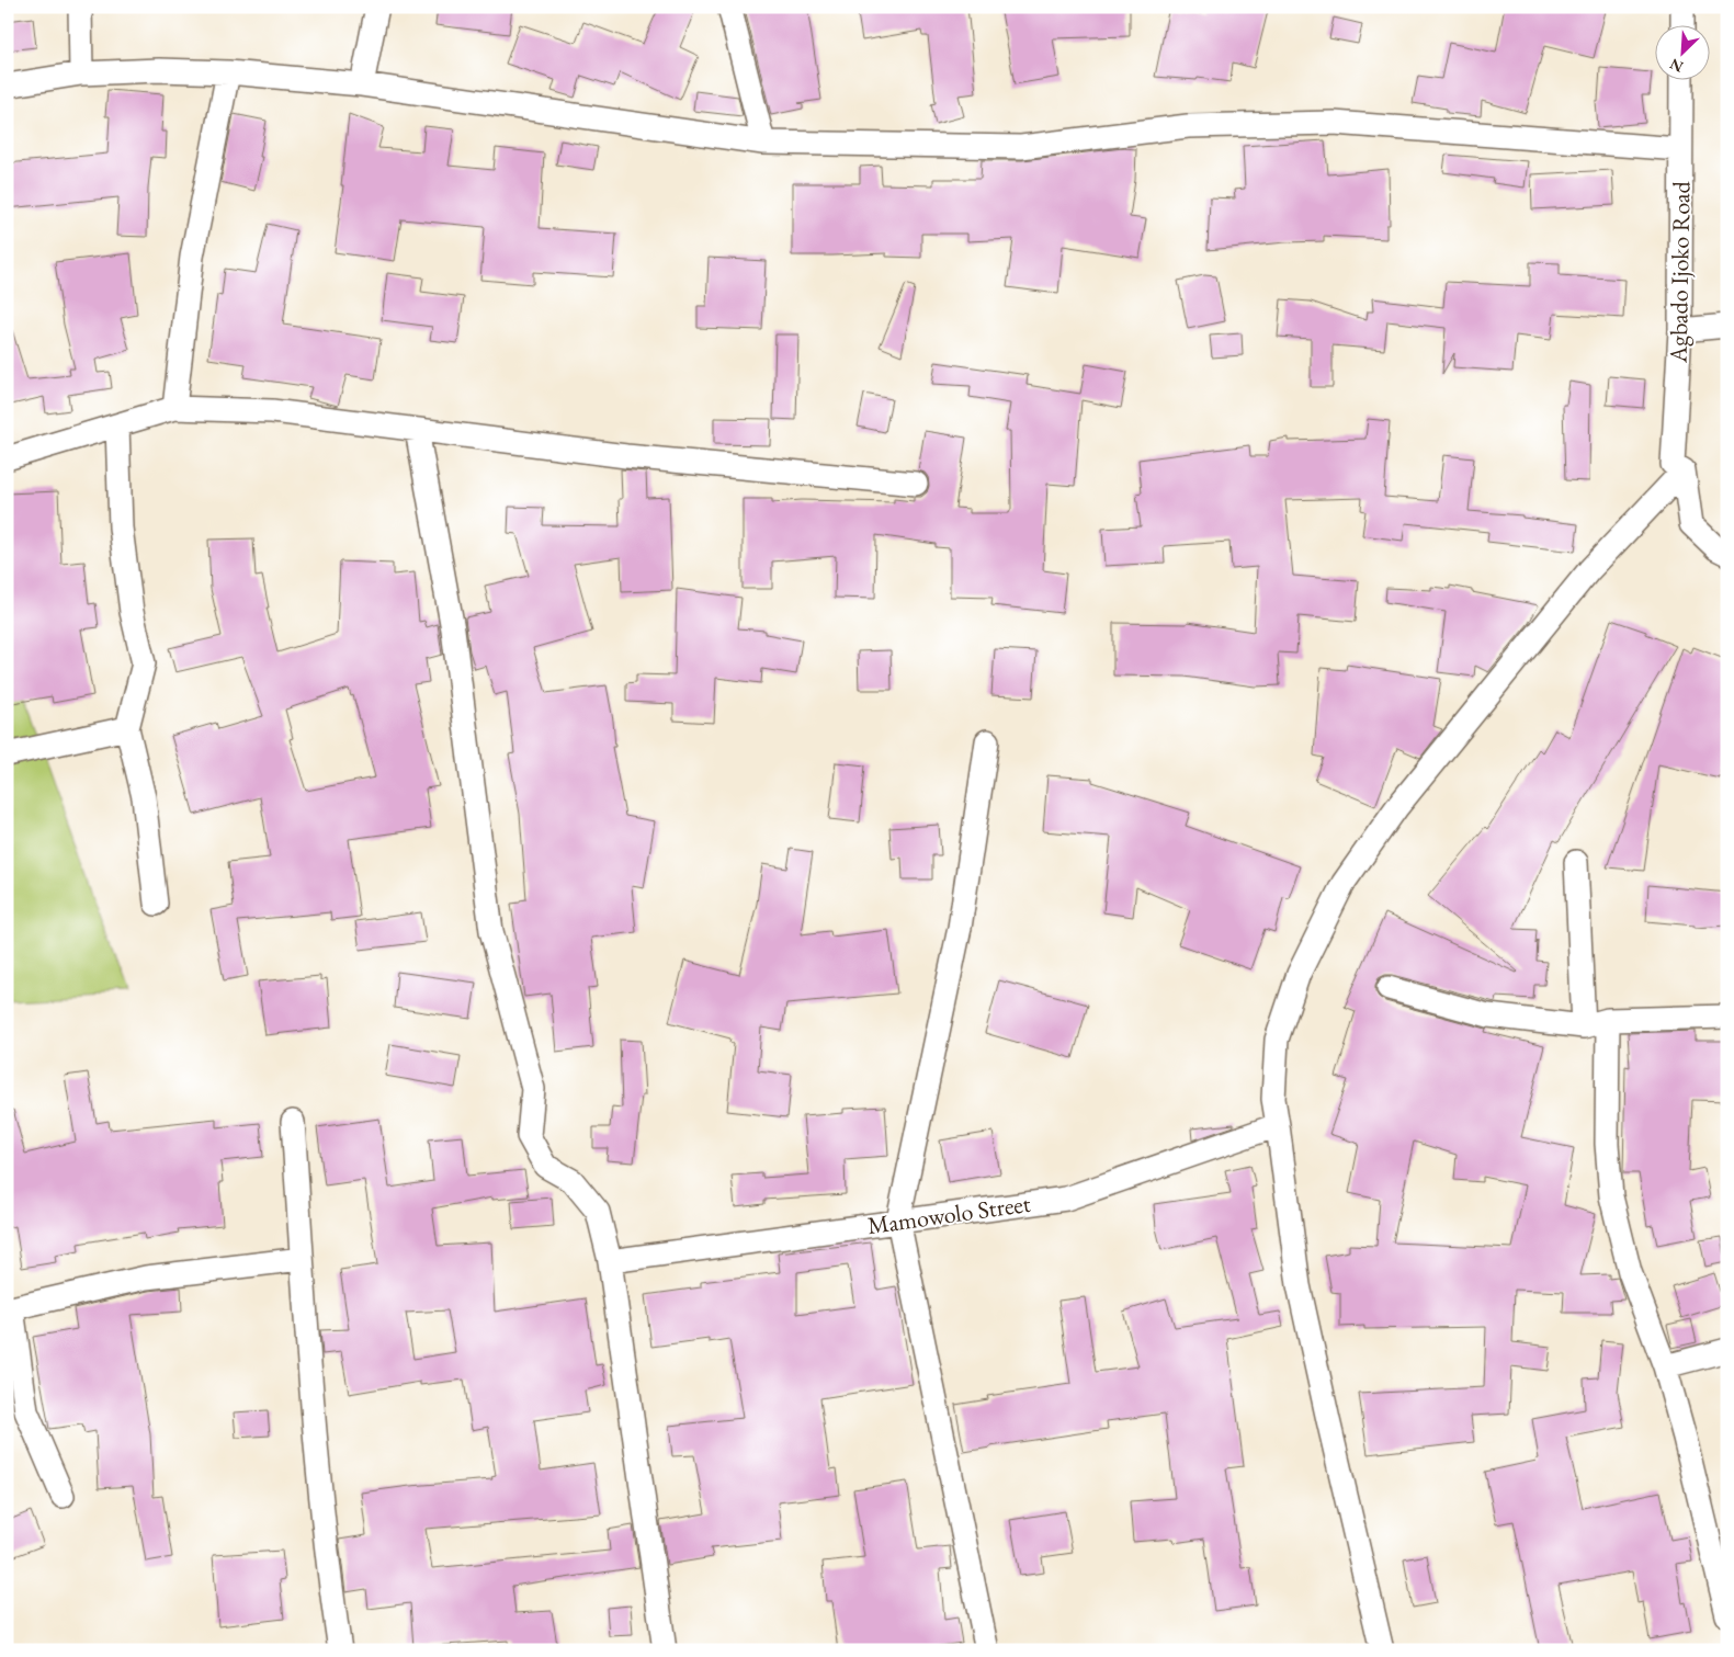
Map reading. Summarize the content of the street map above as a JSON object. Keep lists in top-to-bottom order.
{
  "streets": {
    "street": ["Agbado Ijoko Road", "Mamowolo Street"]
  },
  "north": "bottom left"
}
